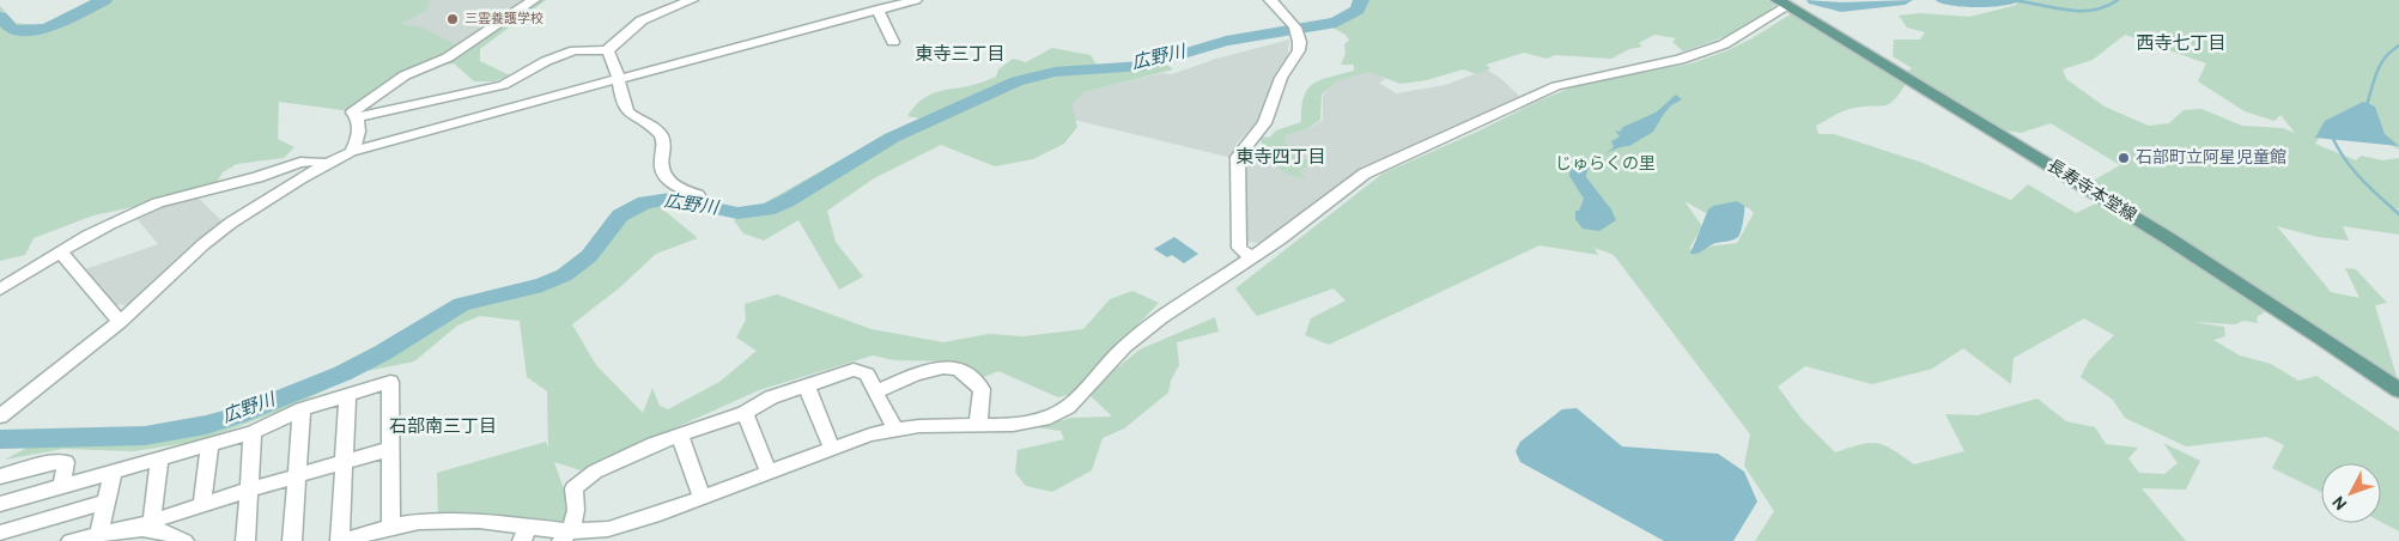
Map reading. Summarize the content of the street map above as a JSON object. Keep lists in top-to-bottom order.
{
  "streets": {
    "main road": ["長寿寺本堂線"]
  },
  "districts": [
    "西寺七丁目",
    "東寺三丁目",
    "東寺四丁目",
    "石部南三丁目"
  ],
  "water": ["広野川"],
  "parks": ["じゅらくの里"],
  "places": ["三雲養護学校", "石部町立阿星児童館"],
  "north": "bottom left"
}
